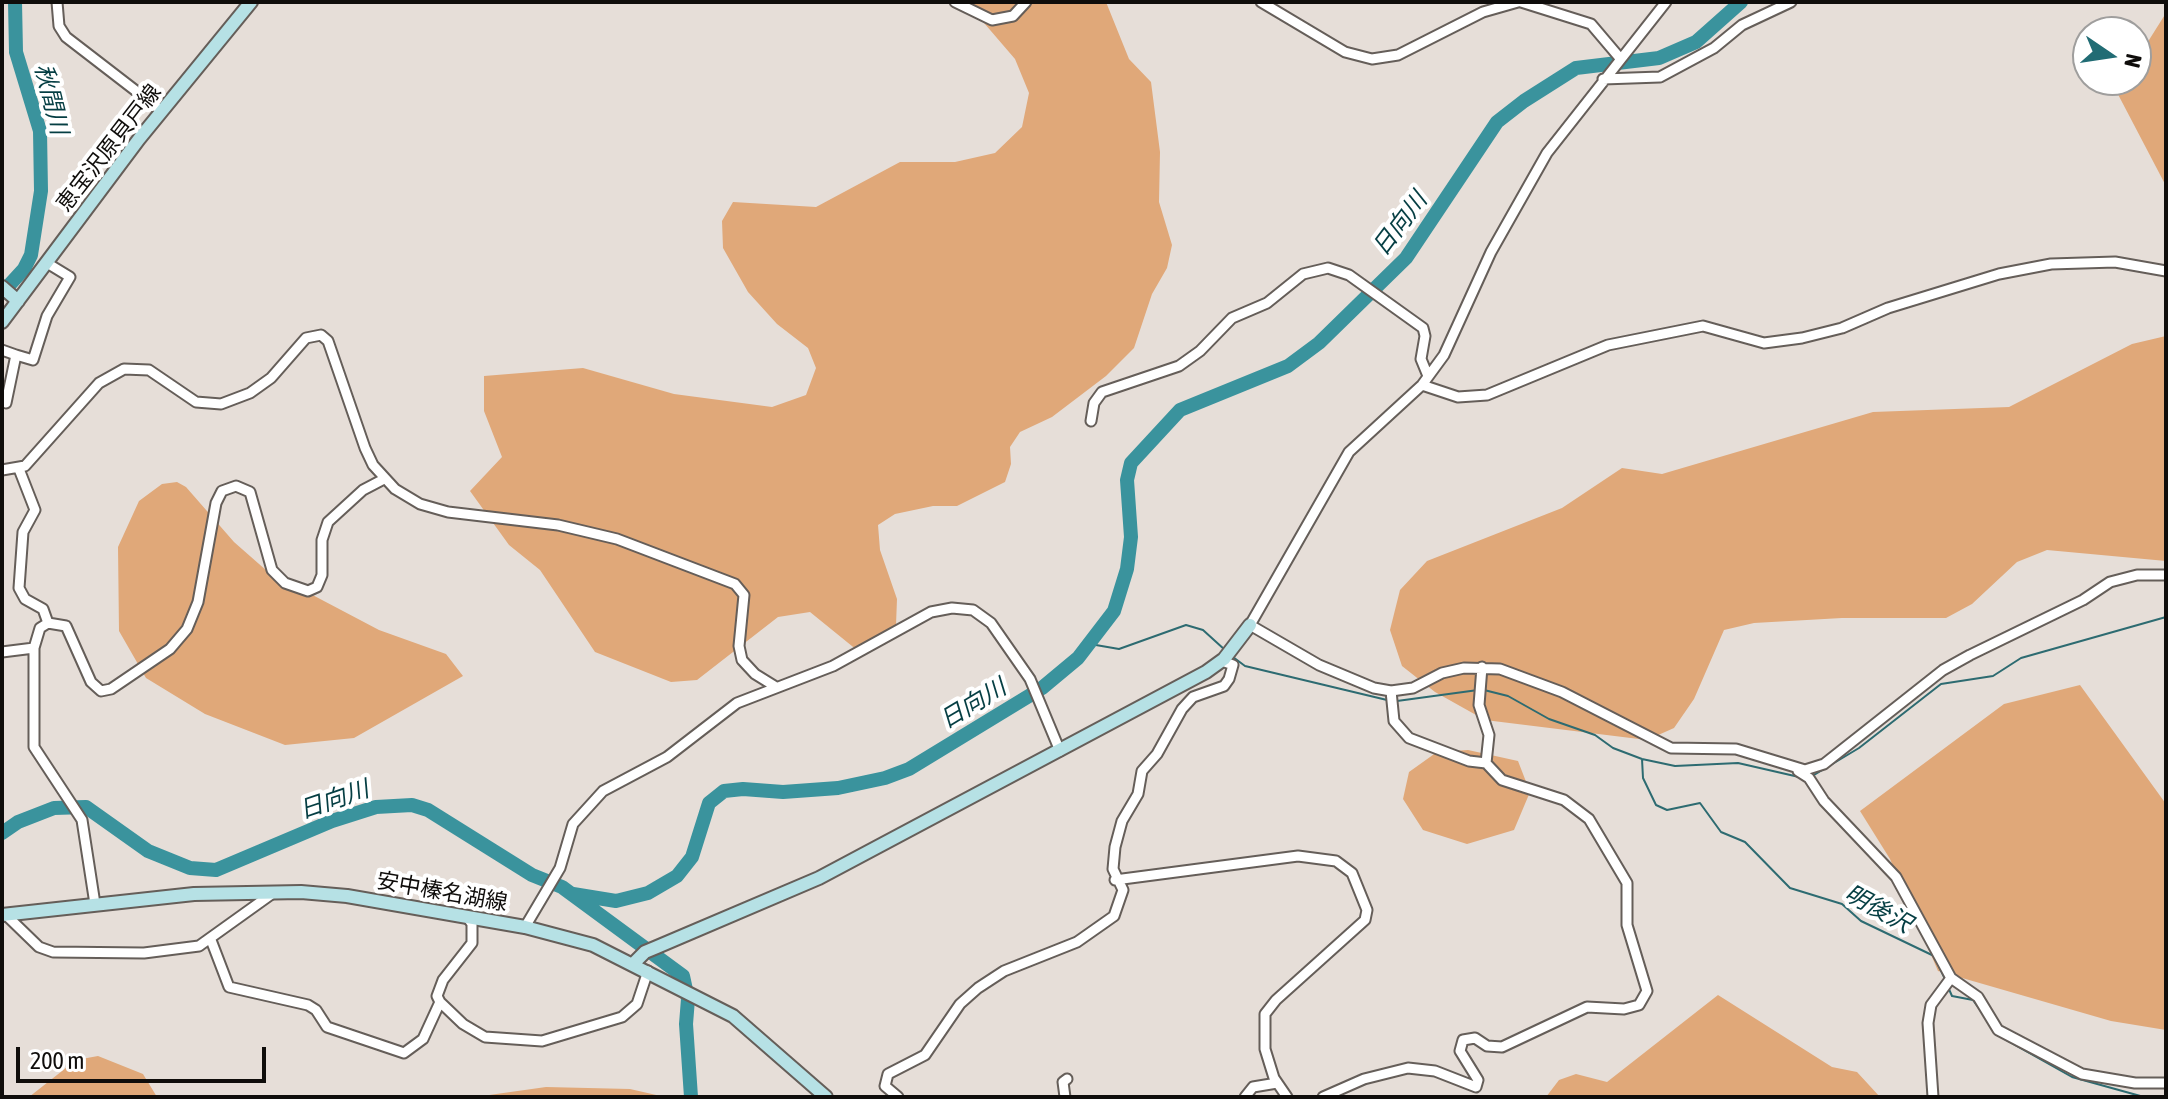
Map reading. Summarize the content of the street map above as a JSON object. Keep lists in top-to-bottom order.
{
  "streets": {
    "main road": ["恵宝沢原貝戸線", "安中榛名湖線"]
  },
  "water": ["秋間川", "日向川", "明後沢"],
  "scale_bar": "200 m",
  "north": "right"
}
